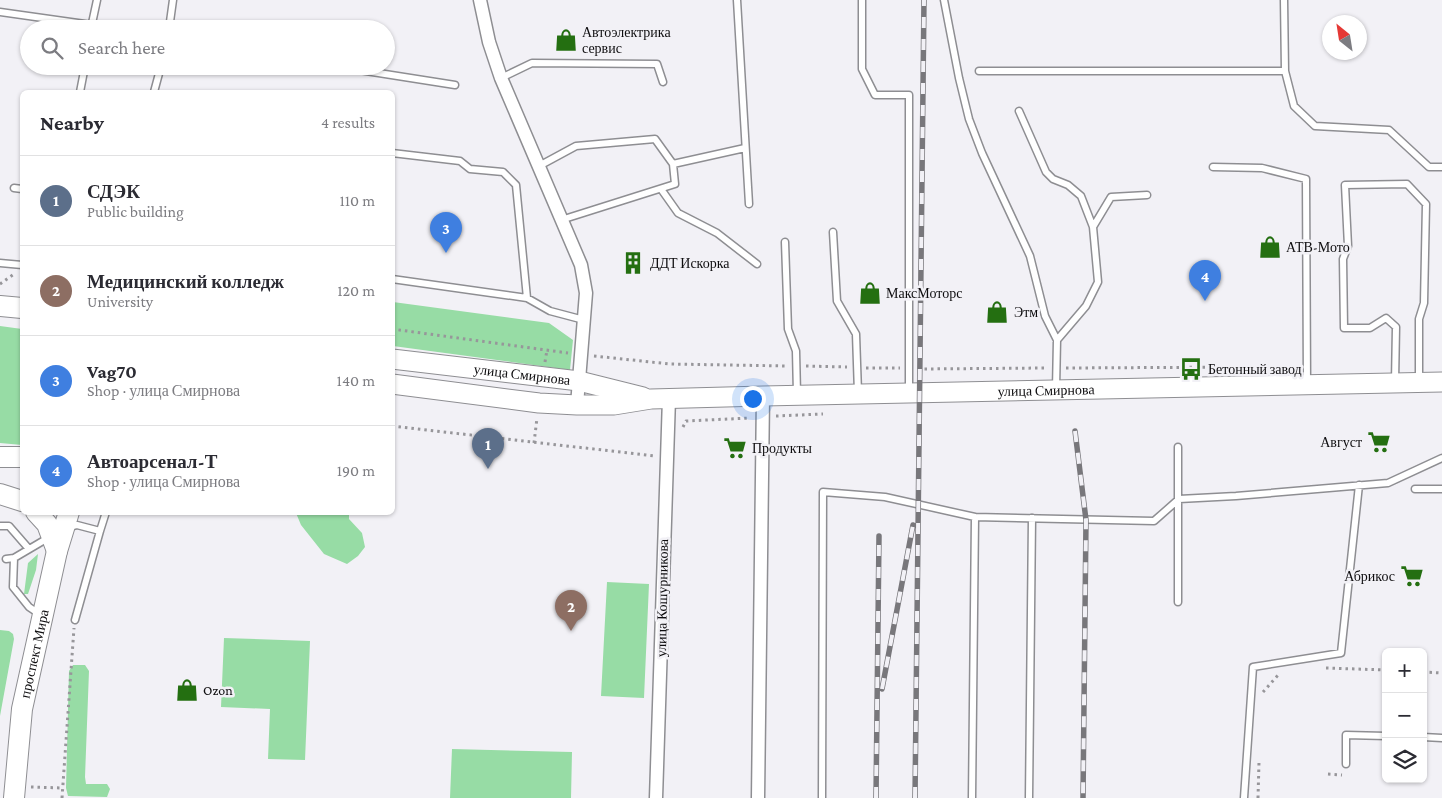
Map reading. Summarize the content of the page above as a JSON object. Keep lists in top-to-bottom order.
{
  "streets": {
    "main road": ["улица Смирнова", "проспект Мира"],
    "street": ["улица Кошурникова"]
  },
  "crossings": [
    ["улица Смирнова", "улица Кошурникова"]
  ],
  "places": {
    "shop": [
      "Автоэлектрика сервис",
      "АТВ-Мото",
      "МаксМоторс",
      "Этм",
      "Ozon"
    ],
    "building": ["ДДТ Искорка"],
    "bus stop": ["Бетонный завод"],
    "supermarket": ["Август", "Продукты", "Абрикос"]
  },
  "north": "top left",
  "page": {
    "search": "Search here",
    "heading": ["Nearby", "4 results"],
    "list": [
      {
        "mark": "1",
        "name": "СДЭК",
        "note": "Public building",
        "value": "110 m"
      },
      {
        "mark": "2",
        "name": "Медицинский колледж",
        "note": "University",
        "value": "120 m"
      },
      {
        "mark": "3",
        "name": "Vag70",
        "note": "Shop · улица Смирнова",
        "value": "140 m"
      },
      {
        "mark": "4",
        "name": "Автоарсенал-Т",
        "note": "Shop · улица Смирнова",
        "value": "190 m"
      }
    ],
    "pins": [
      "3",
      "4",
      "1",
      "2"
    ],
    "map_buttons": ["+", "−"]
  }
}
